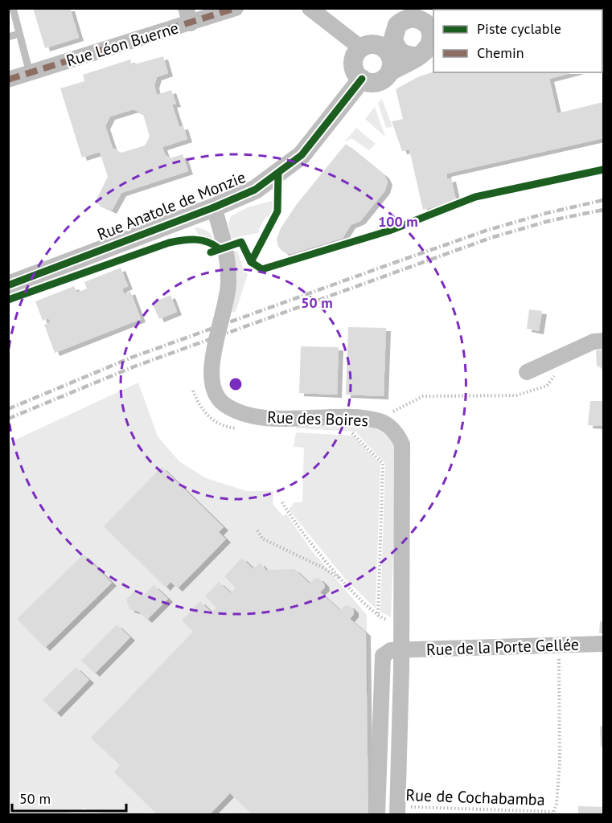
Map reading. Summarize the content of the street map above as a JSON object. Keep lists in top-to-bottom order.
{
  "streets": {
    "street": [
      "Rue Léon Buerne",
      "Rue Anatole de Monzie",
      "Rue des Boires",
      "Rue de la Porte Gellée"
    ],
    "path": ["Rue de Cochabamba"]
  },
  "crossings": [
    ["Rue Anatole de Monzie", "Rue des Boires"],
    ["Rue des Boires", "Rue de la Porte Gellée"],
    ["Rue des Boires", "Rue de Cochabamba"],
    ["Rue de la Porte Gellée", "Rue de Cochabamba"]
  ],
  "legend": ["Piste cyclable", "Chemin"],
  "scale_bar": "50 m",
  "rings": ["100 m", "50 m"]
}
